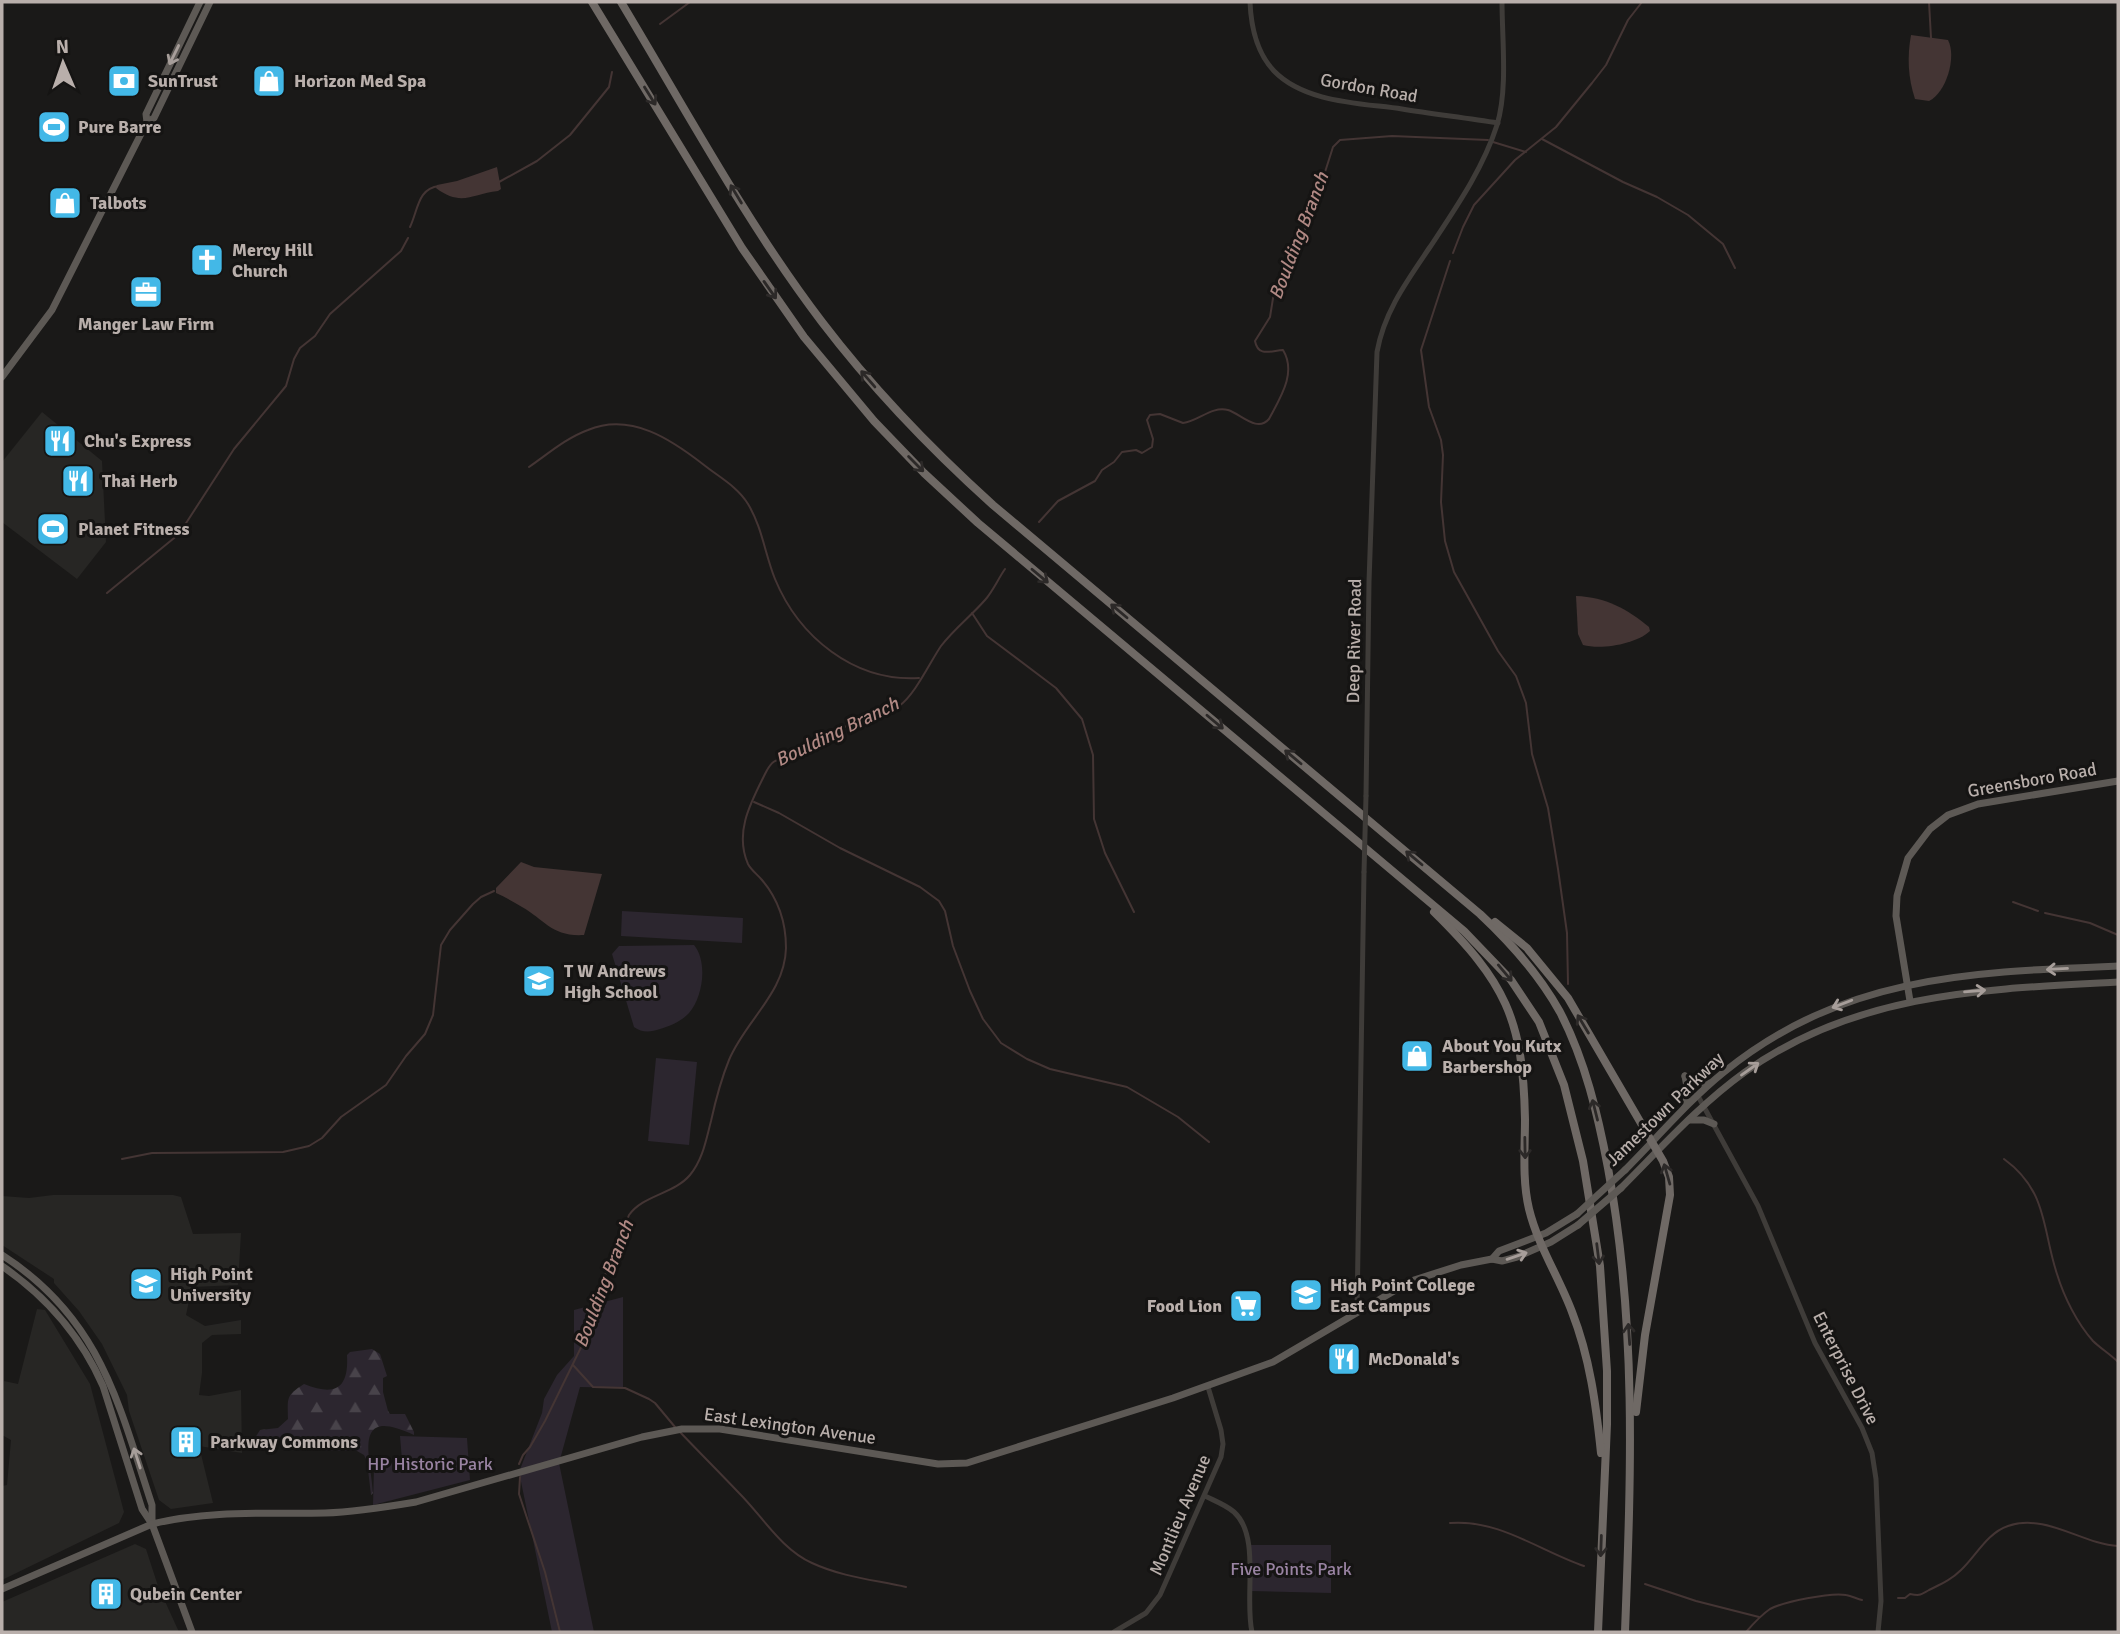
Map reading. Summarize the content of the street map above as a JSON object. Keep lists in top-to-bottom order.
{
  "streets": {
    "main road": ["Greensboro Road", "Jamestown Parkway", "East Lexington Avenue"],
    "street": [
      "Gordon Road",
      "Deep River Road",
      "Enterprise Drive",
      "Montlieu Avenue"
    ]
  },
  "crossings": [
    ["Gordon Road", "Deep River Road"],
    ["Deep River Road", "Jamestown Parkway"],
    ["Deep River Road", "East Lexington Avenue"],
    ["Greensboro Road", "Jamestown Parkway"],
    ["Jamestown Parkway", "Enterprise Drive"],
    ["Jamestown Parkway", "East Lexington Avenue"],
    ["East Lexington Avenue", "Montlieu Avenue"]
  ],
  "water": ["Boulding Branch"],
  "parks": ["HP Historic Park", "Five Points Park"],
  "places": {
    "bank": ["SunTrust"],
    "shop": ["Horizon Med Spa", "Talbots", "About You Kutx Barbershop"],
    "sports": ["Pure Barre", "Planet Fitness"],
    "church": ["Mercy Hill Church"],
    "office": ["Manger Law Firm"],
    "restaurant": ["Chu's Express", "Thai Herb", "McDonald's"],
    "school or university": ["T W Andrews High School", "High Point University", "High Point College East Campus"],
    "supermarket": ["Food Lion"],
    "building": ["Parkway Commons", "Qubein Center"]
  },
  "north": "top"
}
